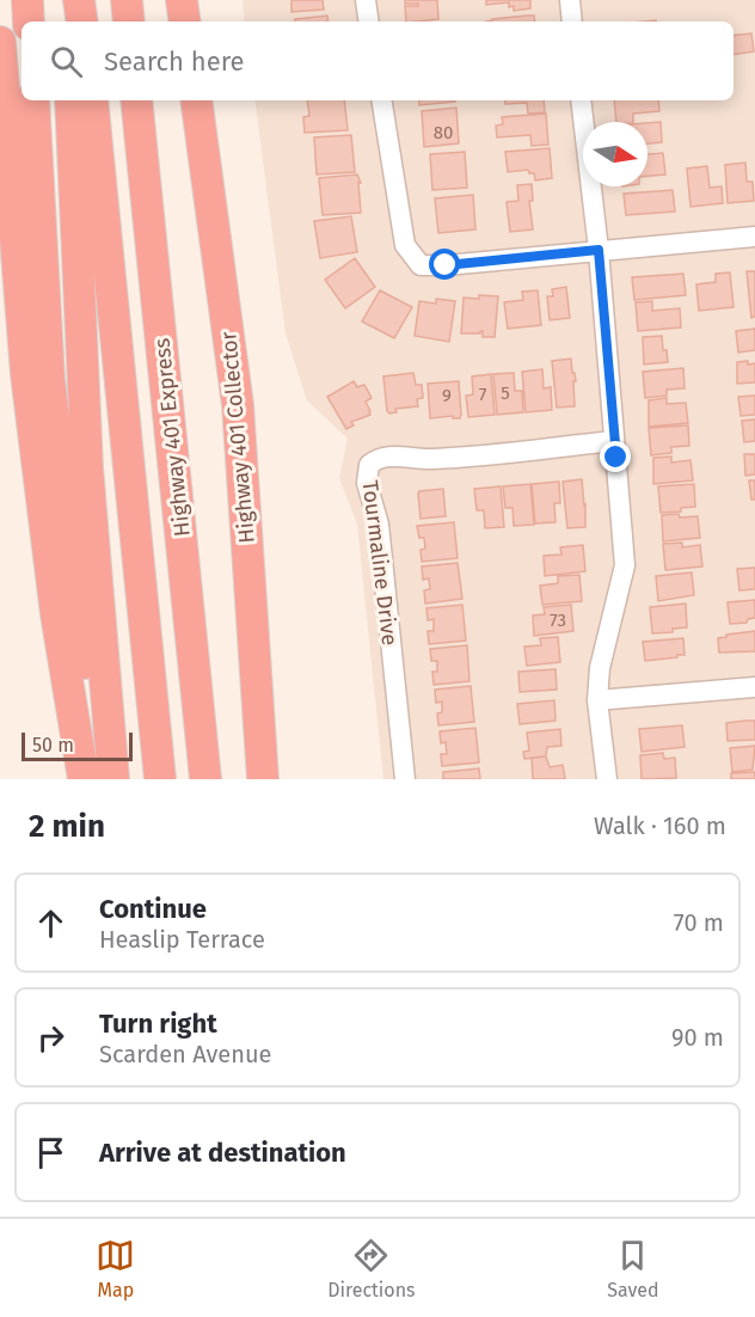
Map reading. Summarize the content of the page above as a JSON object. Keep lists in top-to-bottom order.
{
  "streets": {
    "highway": ["Highway 401 Express", "Highway 401 Collector"],
    "street": ["Tourmaline Drive"]
  },
  "house_numbers": [
    "80",
    "5",
    "7",
    "9",
    "73"
  ],
  "scale_bar": "50 m",
  "north": "right",
  "page": {
    "search": "Search here",
    "scale": "50 m",
    "heading": ["2 min", "Walk · 160 m"],
    "list": [
      ["Continue", "Heaslip Terrace", "70 m"],
      ["Turn right", "Scarden Avenue", "90 m"],
      "Arrive at destination"
    ],
    "nav": ["Map", "Directions", "Saved"]
  }
}
